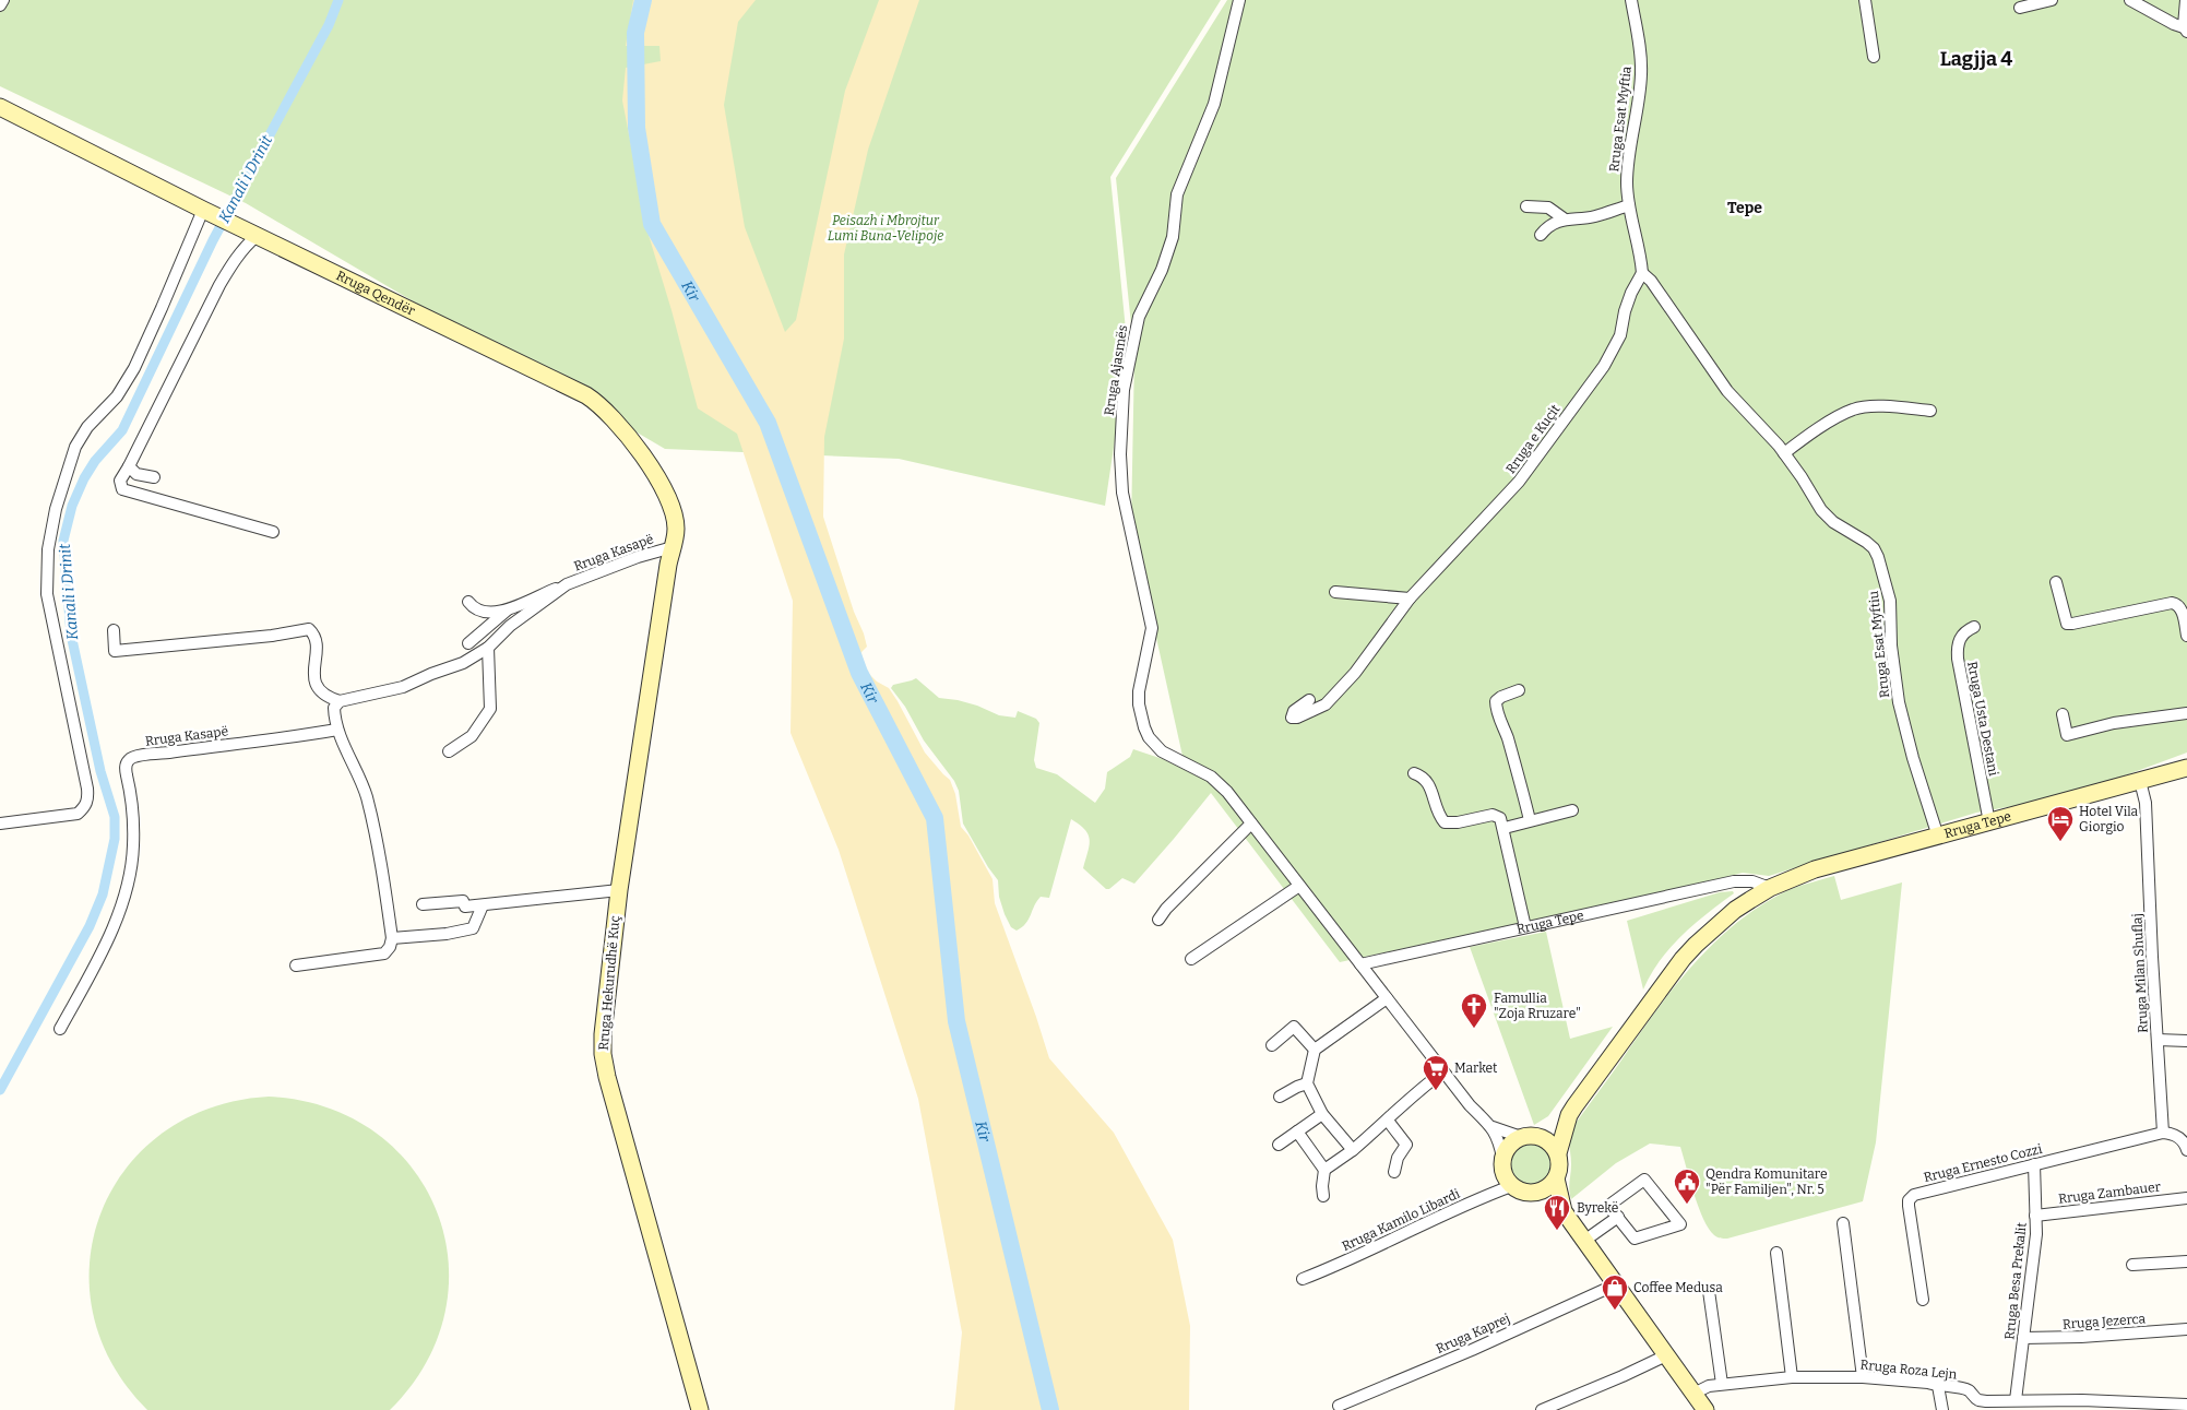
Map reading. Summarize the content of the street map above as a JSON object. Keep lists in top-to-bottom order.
{
  "streets": {
    "street": [
      "Rruga Esat Myftia",
      "Rruga Qendër",
      "Rruga Ajasmës",
      "Rruga e Kuçit",
      "Rruga Kasapë",
      "Rruga Esat Myftiu",
      "Rruga Usta Destani",
      "Rruga Tepe",
      "Rruga Milan Shuflaj",
      "Rruga Hekurudhë Kuç",
      "Rruga Ernesto Cozzi",
      "Rruga Zambauer",
      "Rruga Kamilo Libardi",
      "Rruga Besa Prekalit",
      "Rruga Jezerca",
      "Rruga Kaprej",
      "Rruga Roza Lejn"
    ]
  },
  "crossings": [
    ["Rruga Esat Myftia", "Rruga e Kuçit"],
    ["Rruga Esat Myftia", "Rruga Esat Myftiu"],
    ["Rruga Qendër", "Rruga Kasapë"],
    ["Rruga Qendër", "Rruga Hekurudhë Kuç"],
    ["Rruga e Kuçit", "Rruga Esat Myftiu"],
    ["Rruga Kasapë", "Rruga Hekurudhë Kuç"],
    ["Rruga Esat Myftiu", "Rruga Tepe"],
    ["Rruga Usta Destani", "Rruga Tepe"],
    ["Rruga Tepe", "Rruga Milan Shuflaj"],
    ["Rruga Tepe", "Rruga Kamilo Libardi"],
    ["Rruga Milan Shuflaj", "Rruga Ernesto Cozzi"],
    ["Rruga Ernesto Cozzi", "Rruga Besa Prekalit"],
    ["Rruga Zambauer", "Rruga Besa Prekalit"],
    ["Rruga Besa Prekalit", "Rruga Jezerca"],
    ["Rruga Besa Prekalit", "Rruga Roza Lejn"]
  ],
  "districts": ["Lagjja 4", "Tepe"],
  "water": ["Kanali i Drinit", "Kir"],
  "parks": ["Peisazh i Mbrojtur Lumi Buna-Velipoje"],
  "places": {
    "hotel": ["Hotel Vila Giorgio"],
    "church": ["Famullia \"Zoja Rruzare\""],
    "supermarket": ["Market"],
    "public building": ["Qendra Komunitare \"Për Familjen\", Nr. 5"],
    "restaurant": ["Byrekë"],
    "shop": ["Coffee Medusa"]
  }
}
